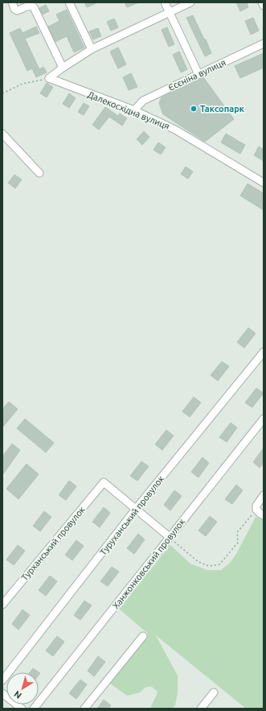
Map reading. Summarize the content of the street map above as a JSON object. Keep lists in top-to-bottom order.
{
  "streets": {
    "street": [
      "Єсєніна вулиця",
      "Далекосхідна вулиця",
      "Туруханський провулок",
      "Турханський провулок",
      "Ханжонковський провулок"
    ]
  },
  "crossings": [
    ["Єсєніна вулиця", "Далекосхідна вулиця"],
    ["Туруханський провулок", "Турханський провулок"]
  ],
  "places": ["Таксопарк"],
  "north": "bottom left"
}
